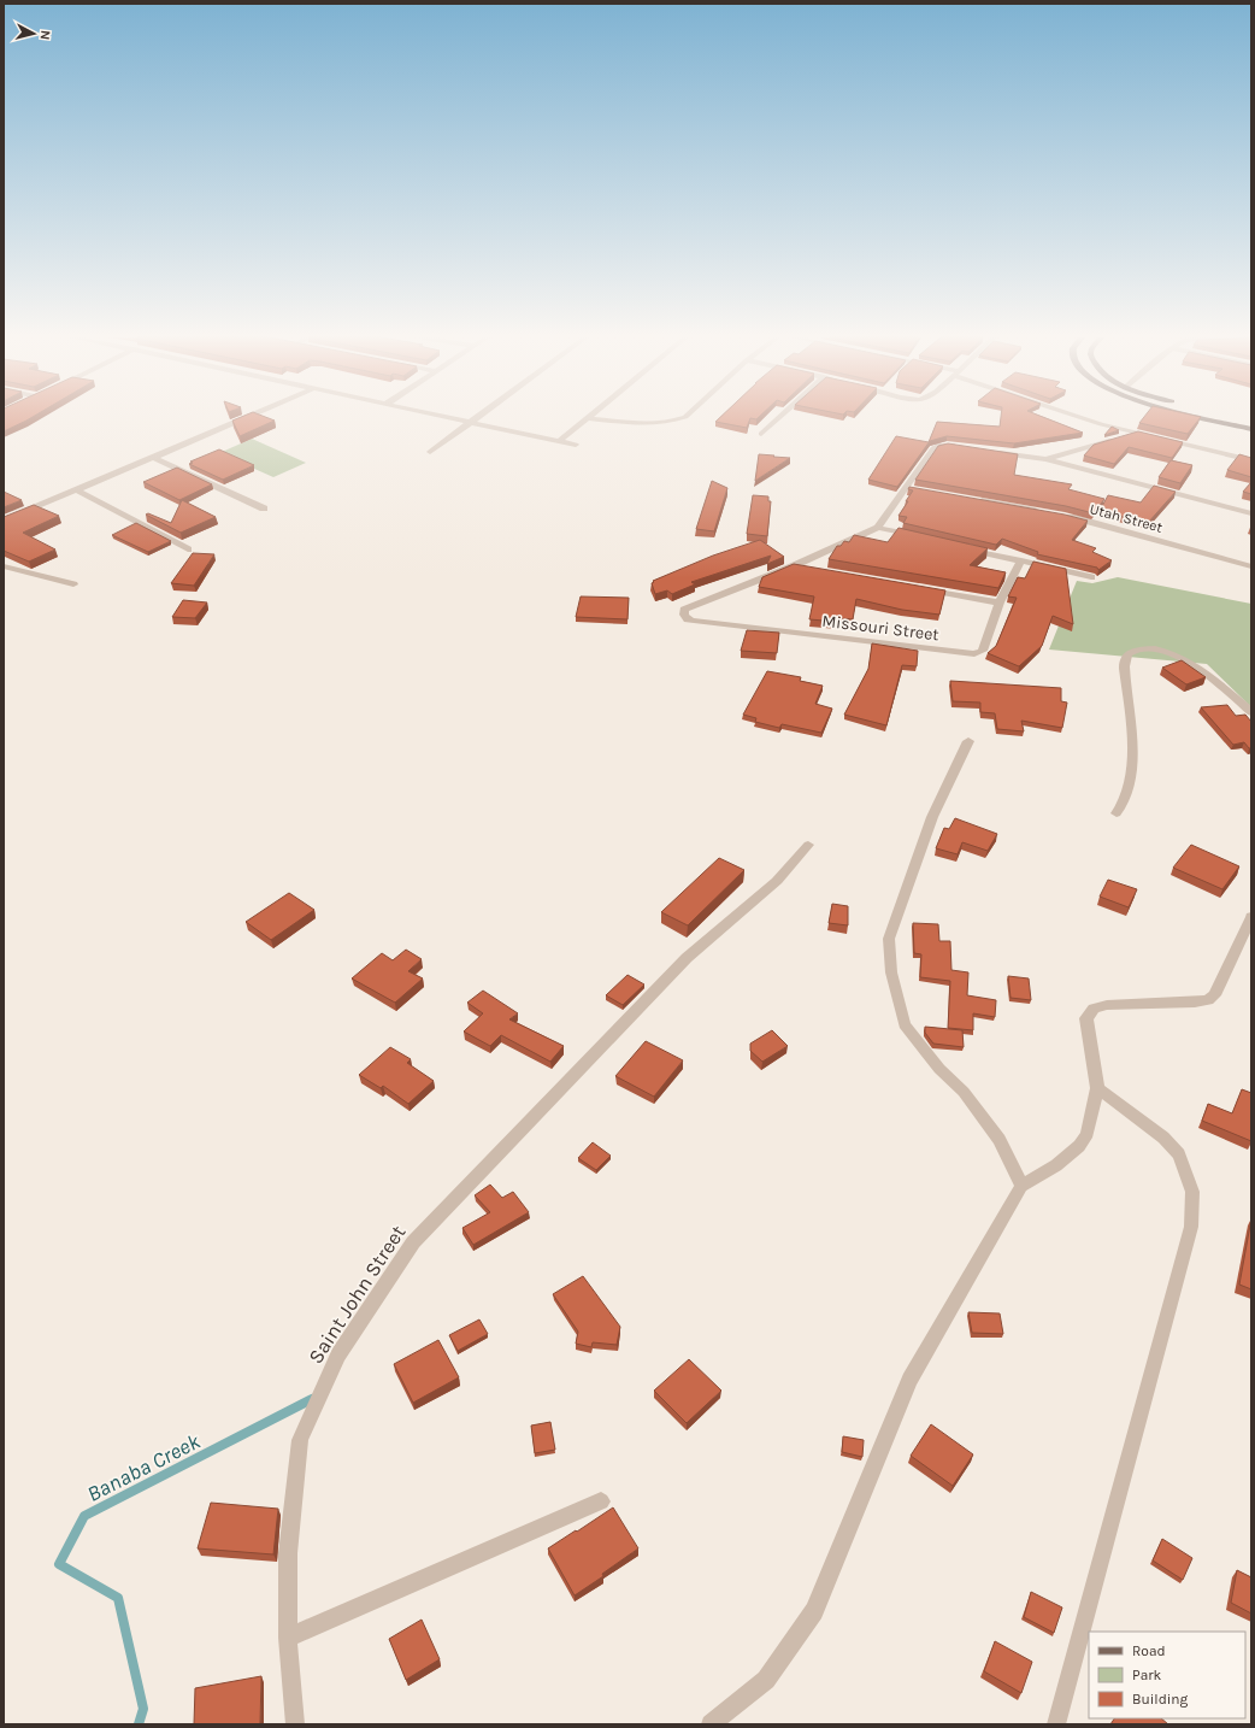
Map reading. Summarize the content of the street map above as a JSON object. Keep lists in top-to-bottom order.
{
  "streets": {
    "street": ["Utah Street", "Missouri Street", "Saint John Street"]
  },
  "water": ["Banaba Creek"],
  "legend": ["Road", "Park", "Building"],
  "north": "right"
}
